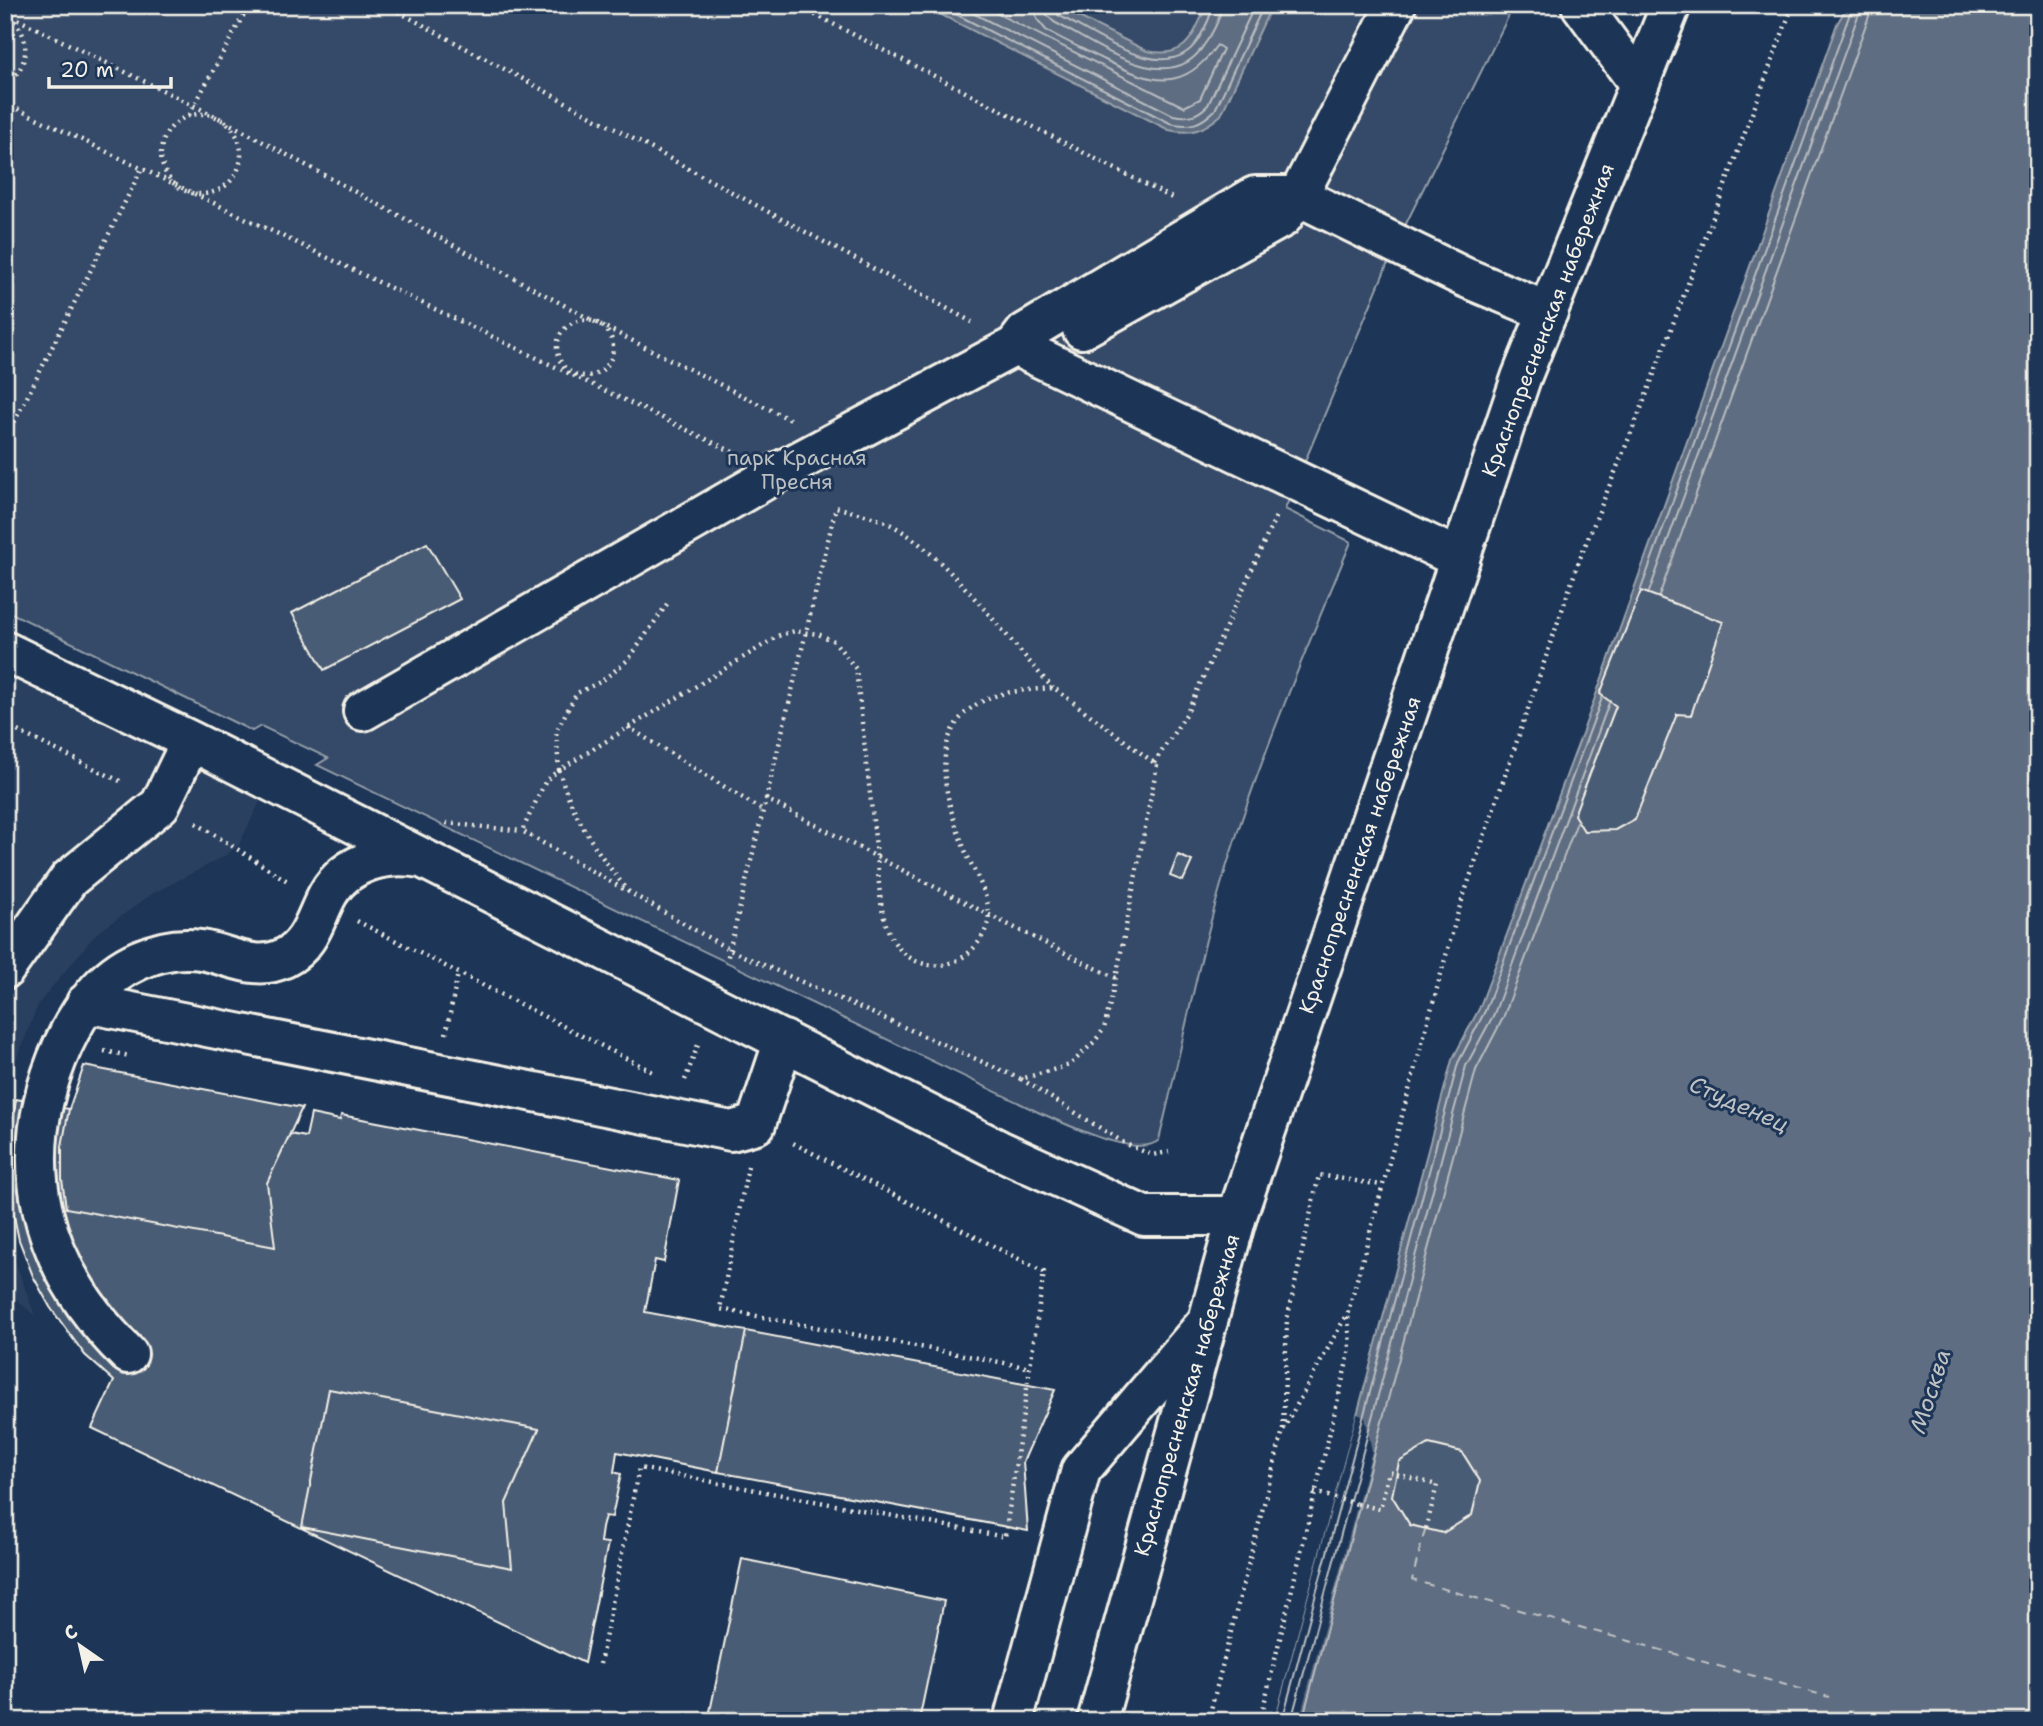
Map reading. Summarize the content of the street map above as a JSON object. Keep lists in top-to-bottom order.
{
  "streets": {
    "main road": ["Краснопресненская набережная"]
  },
  "water": ["Студенец", "Москва"],
  "parks": ["парк Красная Пресня"],
  "scale_bar": "20 m",
  "north": "top left"
}
